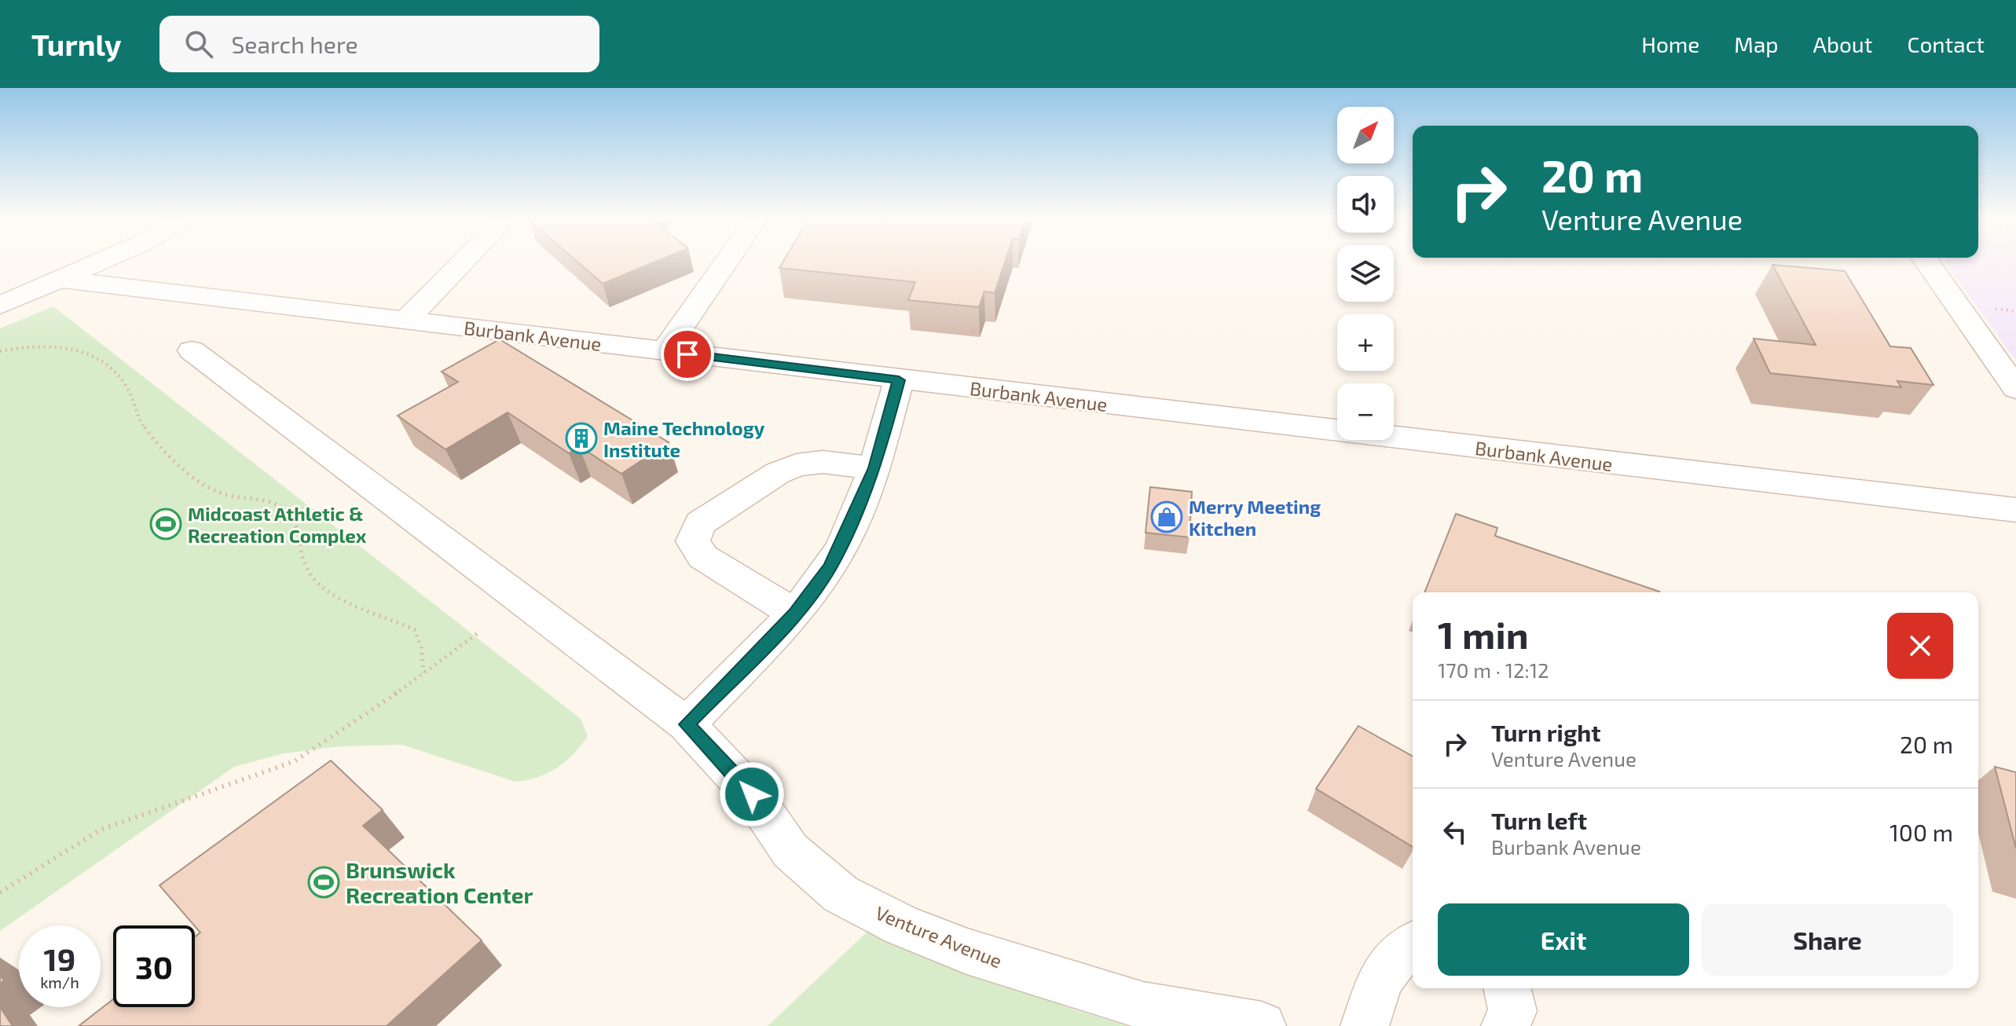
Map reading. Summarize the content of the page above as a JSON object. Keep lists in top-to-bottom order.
{
  "streets": {
    "street": ["Burbank Avenue", "Venture Avenue"]
  },
  "places": {
    "building": ["Maine Technology Institute"],
    "shop": ["Merry Meeting Kitchen"],
    "sports": ["Midcoast Athletic & Recreation Complex", "Brunswick Recreation Center"]
  },
  "north": "top right",
  "page": {
    "header": "Turnly",
    "search": "Search here",
    "nav": [
      "Home",
      "Map",
      "About",
      "Contact"
    ],
    "map_buttons": ["+", "−"],
    "turn": ["20 m", "Venture Avenue"],
    "heading": ["1 min", "170 m · 12:12"],
    "list": [
      {
        "name": "Turn right",
        "note": "Venture Avenue",
        "value": "20 m"
      },
      {
        "name": "Turn left",
        "note": "Burbank Avenue",
        "value": "100 m"
      }
    ],
    "buttons": ["Exit", "Share"],
    "speed": "19 km/h",
    "limit": "30"
  }
}
